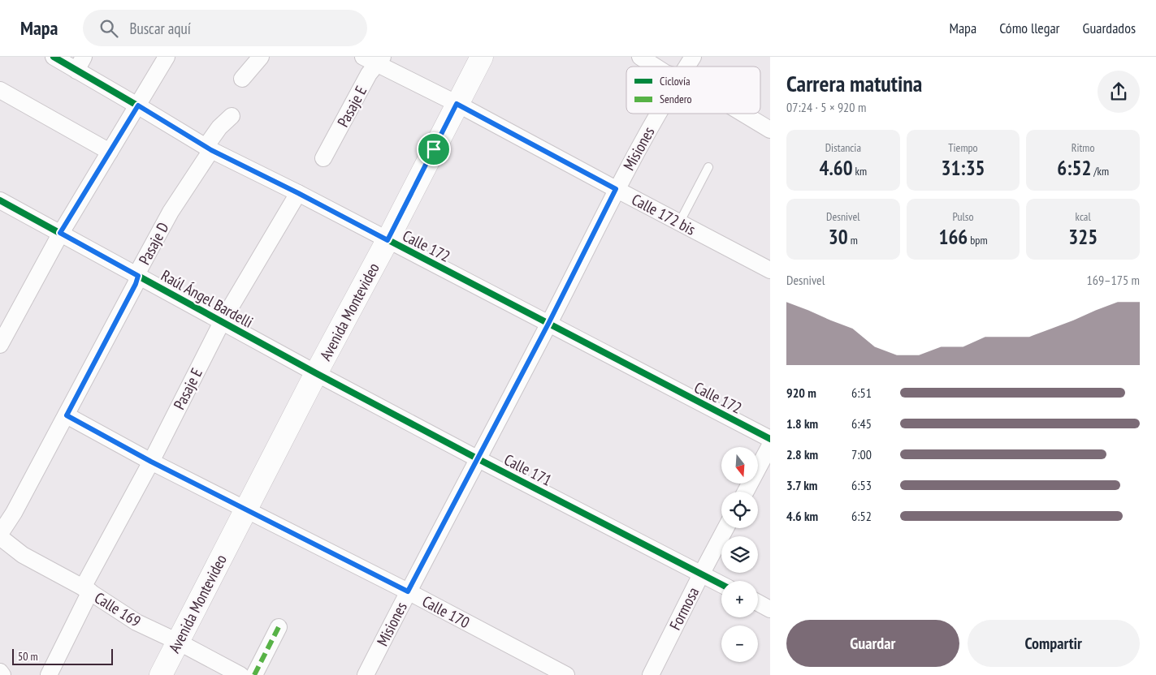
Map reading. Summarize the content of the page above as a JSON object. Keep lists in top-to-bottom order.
{
  "streets": {
    "street": [
      "Pasaje E",
      "Misiones",
      "Calle 172 bis",
      "Pasaje D",
      "Calle 172",
      "Raúl Ángel Bardelli",
      "Avenida Montevideo",
      "Calle 171",
      "Formosa",
      "Calle 169",
      "Calle 170"
    ]
  },
  "crossings": [
    ["Pasaje E", "Calle 172 bis"],
    ["Pasaje E", "Calle 172"],
    ["Pasaje E", "Raúl Ángel Bardelli"],
    ["Pasaje E", "Calle 169"],
    ["Pasaje E", "Calle 170"],
    ["Misiones", "Calle 172 bis"],
    ["Misiones", "Calle 172"],
    ["Misiones", "Calle 171"],
    ["Misiones", "Calle 170"],
    ["Calle 172 bis", "Avenida Montevideo"],
    ["Pasaje D", "Calle 172"],
    ["Pasaje D", "Raúl Ángel Bardelli"],
    ["Pasaje D", "Calle 170"],
    ["Calle 172", "Avenida Montevideo"],
    ["Raúl Ángel Bardelli", "Avenida Montevideo"],
    ["Raúl Ángel Bardelli", "Calle 171"],
    ["Avenida Montevideo", "Calle 171"],
    ["Avenida Montevideo", "Calle 169"],
    ["Avenida Montevideo", "Calle 170"],
    ["Calle 171", "Formosa"]
  ],
  "legend": ["Ciclovía", "Sendero"],
  "scale_bar": "50 m",
  "north": "bottom",
  "page": {
    "header": "Mapa",
    "search": "Buscar aquí",
    "nav": ["Mapa", "Cómo llegar", "Guardados"],
    "heading": ["Carrera matutina", "07:24 · 5 × 920 m"],
    "stats": [
      ["Distancia", "4.60 km"],
      ["Tiempo", "31:35"],
      ["Ritmo", "6:52 /km"],
      ["Desnivel", "30 m"],
      ["Pulso", "166 bpm"],
      ["kcal", "325"]
    ],
    "chart": ["Desnivel", "169–175 m"],
    "list": [
      {
        "name": "920 m",
        "note": "6:51"
      },
      {
        "name": "1.8 km",
        "note": "6:45"
      },
      {
        "name": "2.8 km",
        "note": "7:00"
      },
      {
        "name": "3.7 km",
        "note": "6:53"
      },
      {
        "name": "4.6 km",
        "note": "6:52"
      }
    ],
    "map_buttons": ["+", "−"],
    "buttons": ["Guardar", "Compartir"],
    "scale": "50 m"
  }
}
